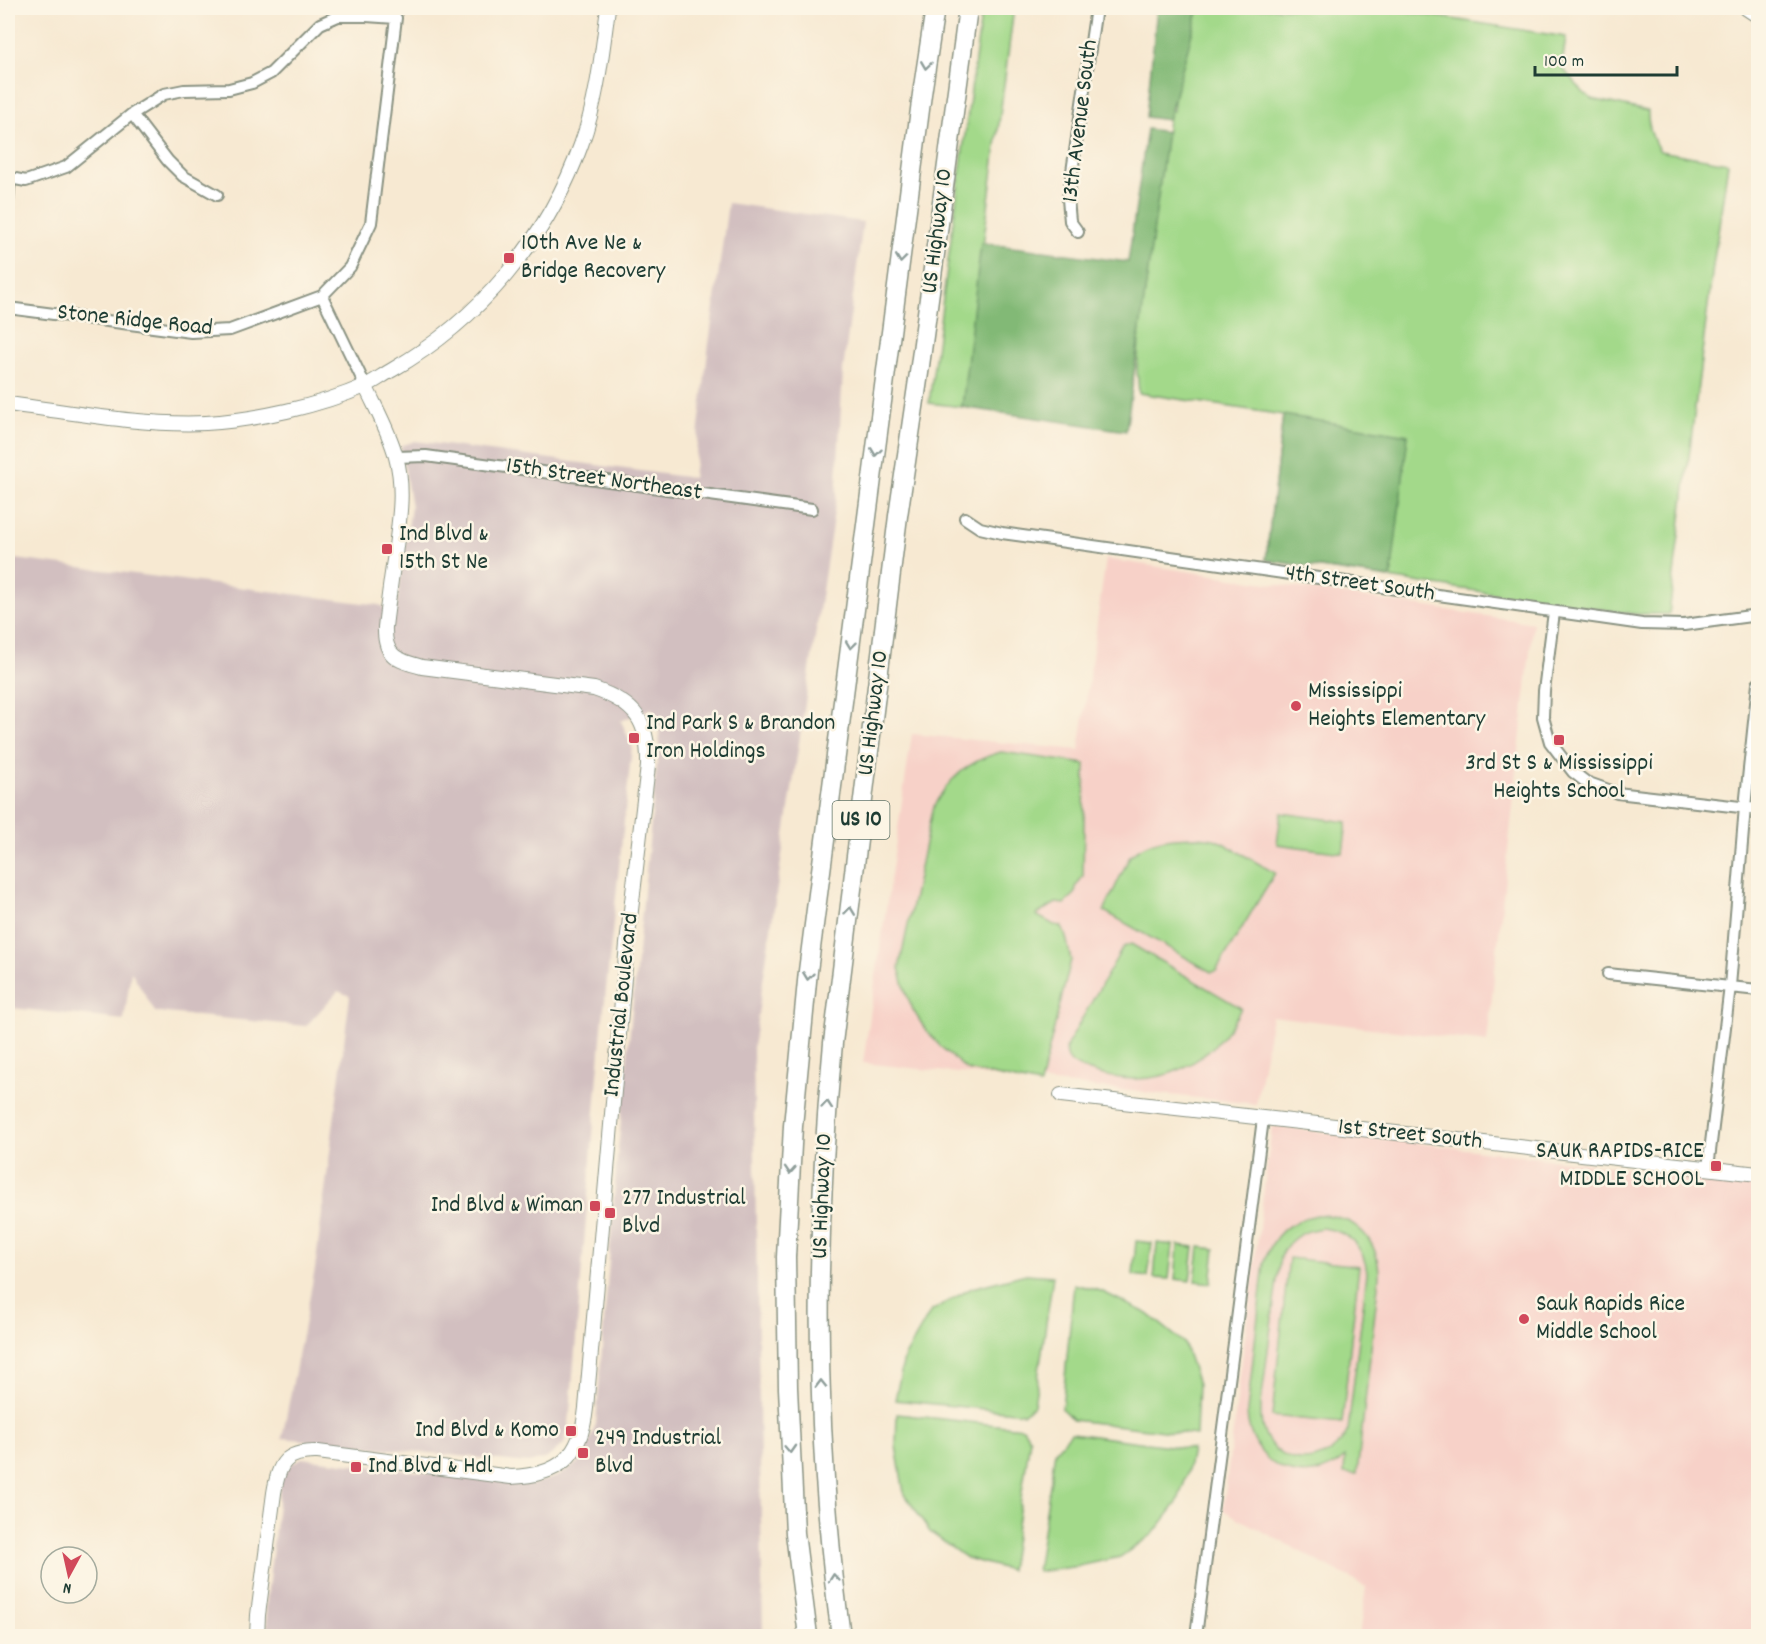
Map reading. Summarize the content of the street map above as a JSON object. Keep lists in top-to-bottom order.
{
  "streets": {
    "highway": ["US Highway 10", "US 10"],
    "street": [
      "13th Avenue South",
      "Stone Ridge Road",
      "15th Street Northeast",
      "4th Street South",
      "Industrial Boulevard",
      "1st Street South"
    ]
  },
  "crossings": [
    ["Stone Ridge Road", "Industrial Boulevard"],
    ["15th Street Northeast", "Industrial Boulevard"]
  ],
  "places": {
    "transit": [
      "10th Ave Ne & Bridge Recovery",
      "Ind Blvd & 15th St Ne",
      "Ind Park S & Brandon Iron Holdings",
      "3rd St S & Mississippi Heights School",
      "SAUK RAPIDS-RICE MIDDLE SCHOOL",
      "Ind Blvd & Wiman",
      "277 Industrial Blvd",
      "Ind Blvd & Komo",
      "249 Industrial Blvd",
      "Ind Blvd & Hdl"
    ],
    "other": ["Mississippi Heights Elementary", "Sauk Rapids Rice Middle School"]
  },
  "scale_bar": "100 m",
  "north": "bottom"
}
